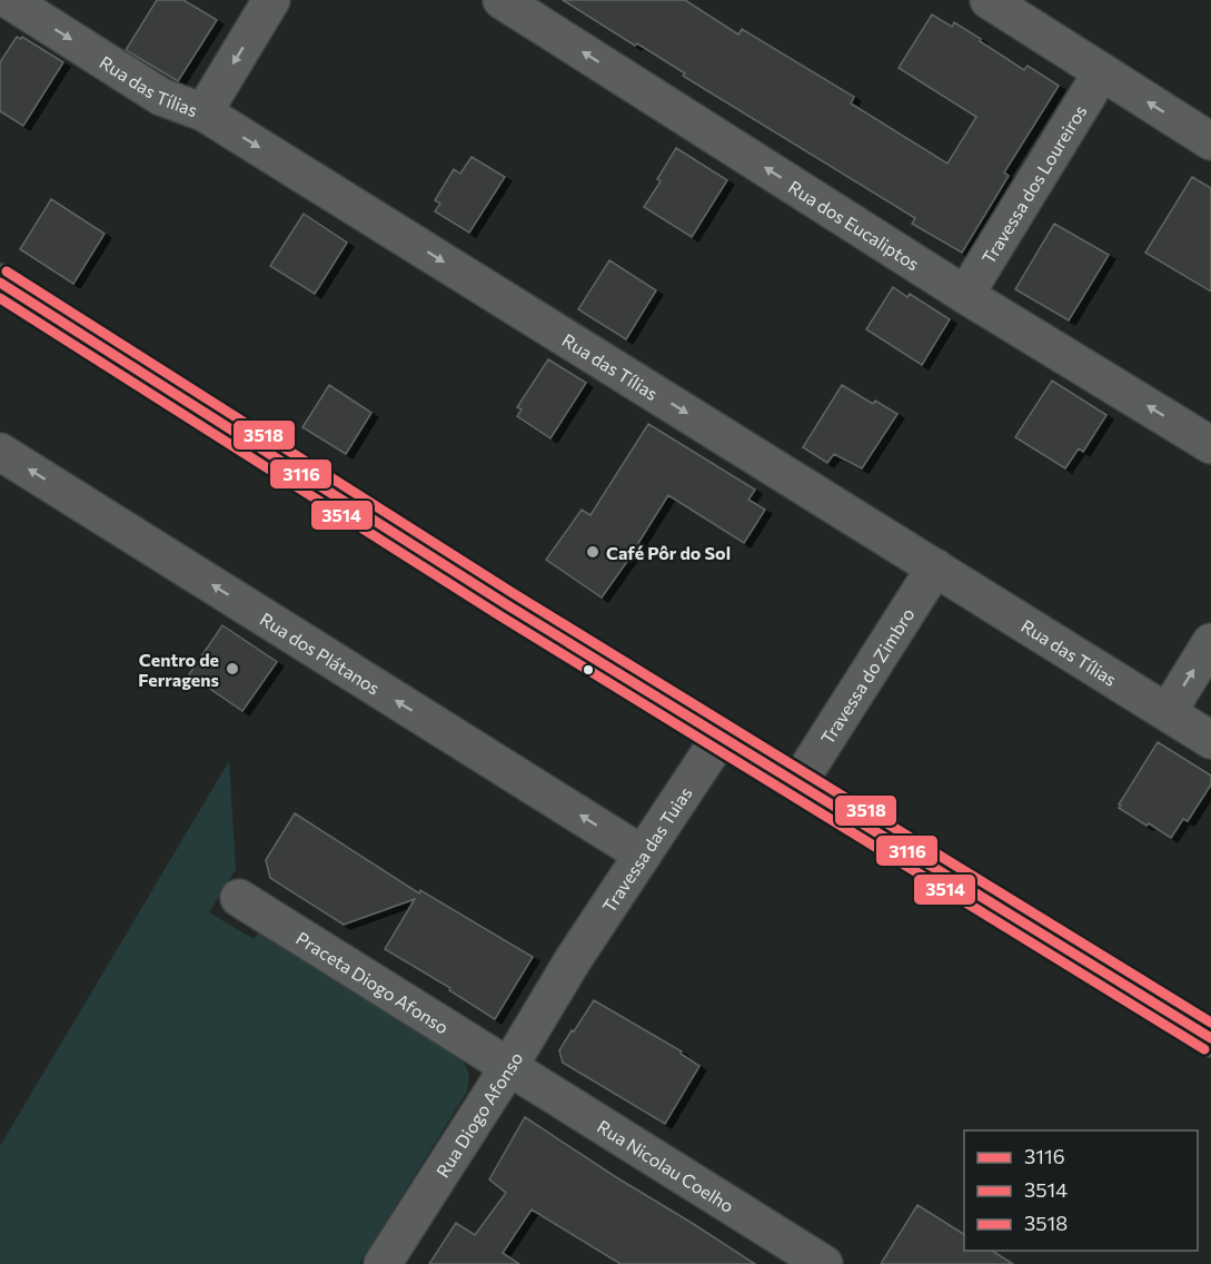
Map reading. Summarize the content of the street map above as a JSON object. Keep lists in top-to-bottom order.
{
  "streets": {
    "street": [
      "Rua das Tílias",
      "Travessa dos Loureiros",
      "Rua dos Eucaliptos",
      "Rua dos Plátanos",
      "Travessa do Zimbro",
      "Travessa das Tuias",
      "Praceta Diogo Afonso",
      "Rua Diogo Afonso",
      "Rua Nicolau Coelho"
    ]
  },
  "crossings": [
    ["Rua das Tílias", "Travessa do Zimbro"],
    ["Travessa dos Loureiros", "Rua dos Eucaliptos"],
    ["Rua dos Plátanos", "Travessa das Tuias"],
    ["Travessa das Tuias", "Rua Diogo Afonso"],
    ["Praceta Diogo Afonso", "Rua Diogo Afonso"],
    ["Praceta Diogo Afonso", "Rua Nicolau Coelho"],
    ["Rua Diogo Afonso", "Rua Nicolau Coelho"]
  ],
  "places": ["Café Pôr do Sol", "Centro de Ferragens"],
  "lines": ["transit line 3518", "transit line 3116", "transit line 3514"],
  "legend": ["3116", "3514", "3518"]
}
